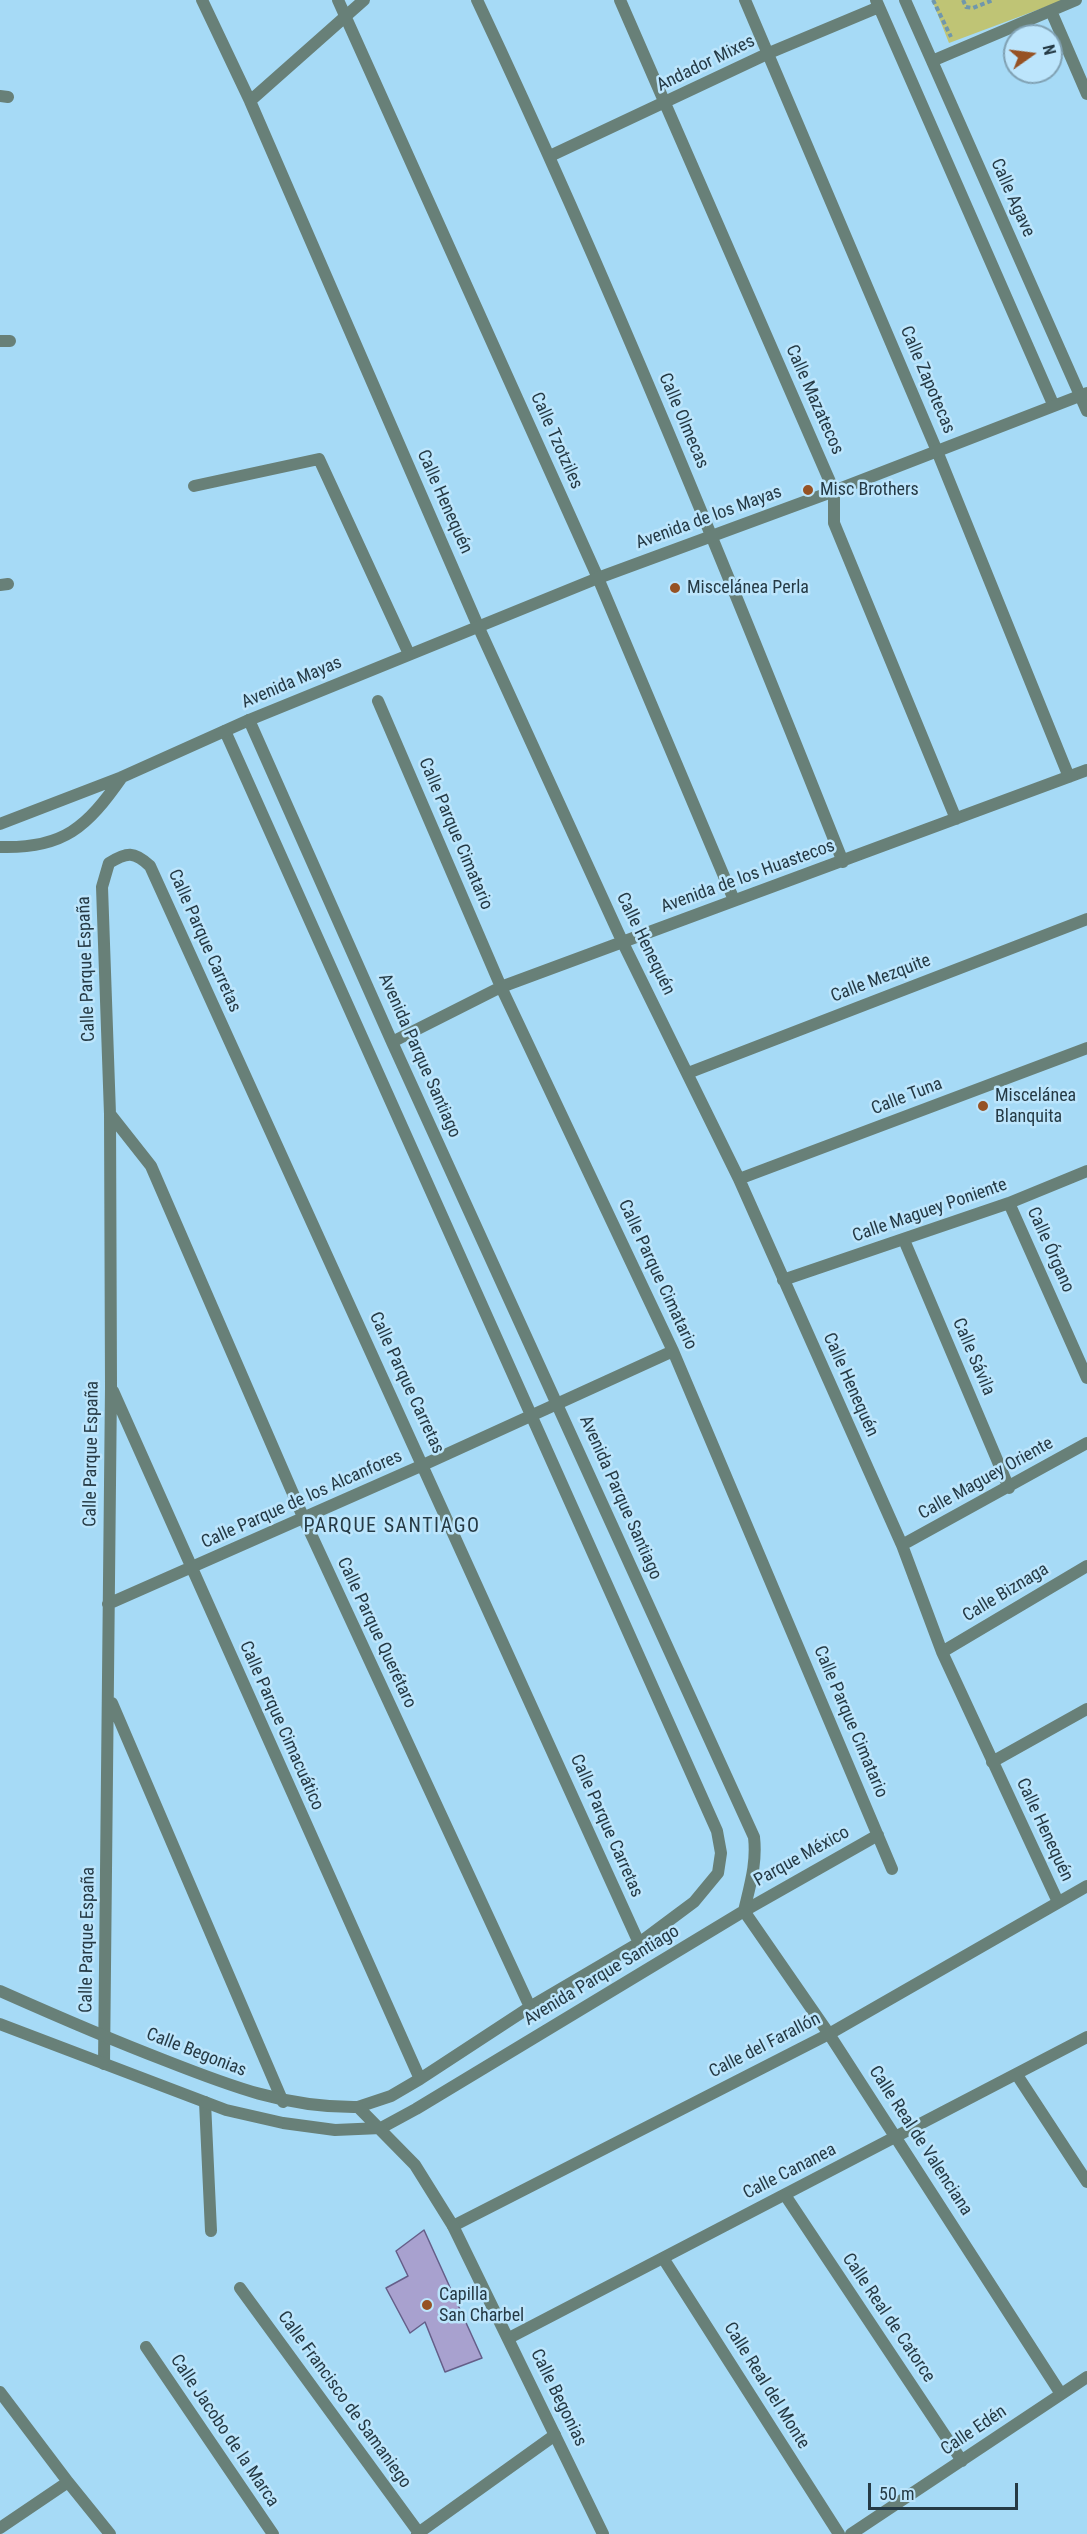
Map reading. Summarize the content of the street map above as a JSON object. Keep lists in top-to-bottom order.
{
  "streets": {
    "street": [
      "Andador Mixes",
      "Calle Agave",
      "Calle Zapotecas",
      "Calle Mazatecos",
      "Calle Olmecas",
      "Calle Tzotziles",
      "Calle Henequén",
      "Avenida de los Mayas",
      "Avenida Mayas",
      "Calle Parque Cimatario",
      "Avenida de los Huastecos",
      "Calle Parque Carretas",
      "Calle Parque España",
      "Calle Mezquite",
      "Avenida Parque Santiago",
      "Calle Tuna",
      "Calle Maguey Poniente",
      "Calle Órgano",
      "Calle Sávila",
      "Calle Maguey Oriente",
      "Calle Parque de los Alcanfores",
      "Calle Biznaga",
      "Calle Parque Querétaro",
      "Calle Parque Cimacuático",
      "Parque México",
      "Calle del Farallón",
      "Calle Begonias",
      "Calle Real de Valenciana",
      "Calle Cananea",
      "Calle Real de Catorce",
      "Calle Real del Monte",
      "Calle Francisco de Samaniego",
      "Calle Jacobo de la Marca",
      "Calle Edén"
    ]
  },
  "crossings": [
    ["Andador Mixes", "Calle Zapotecas"],
    ["Andador Mixes", "Calle Mazatecos"],
    ["Andador Mixes", "Calle Olmecas"],
    ["Calle Agave", "Avenida de los Mayas"],
    ["Calle Zapotecas", "Avenida de los Mayas"],
    ["Calle Zapotecas", "Avenida de los Huastecos"],
    ["Calle Mazatecos", "Avenida de los Mayas"],
    ["Calle Mazatecos", "Avenida de los Huastecos"],
    ["Calle Olmecas", "Avenida de los Mayas"],
    ["Calle Olmecas", "Avenida de los Huastecos"],
    ["Calle Tzotziles", "Avenida de los Mayas"],
    ["Calle Tzotziles", "Avenida de los Huastecos"],
    ["Calle Henequén", "Avenida de los Mayas"],
    ["Calle Henequén", "Avenida Mayas"],
    ["Calle Henequén", "Avenida de los Huastecos"],
    ["Calle Henequén", "Calle Mezquite"],
    ["Calle Henequén", "Calle Tuna"],
    ["Calle Henequén", "Calle Maguey Poniente"],
    ["Calle Henequén", "Calle Maguey Oriente"],
    ["Calle Henequén", "Calle Biznaga"],
    ["Calle Henequén", "Calle del Farallón"],
    ["Avenida de los Mayas", "Avenida Mayas"],
    ["Avenida Mayas", "Avenida Parque Santiago"],
    ["Calle Parque Cimatario", "Avenida de los Huastecos"],
    ["Calle Parque Cimatario", "Calle Parque de los Alcanfores"],
    ["Calle Parque Cimatario", "Parque México"],
    ["Avenida de los Huastecos", "Avenida Parque Santiago"],
    ["Calle Parque Carretas", "Calle Parque España"],
    ["Calle Parque Carretas", "Avenida Parque Santiago"],
    ["Calle Parque Carretas", "Calle Parque de los Alcanfores"],
    ["Calle Parque España", "Calle Parque de los Alcanfores"],
    ["Calle Parque España", "Calle Parque Querétaro"],
    ["Calle Parque España", "Calle Parque Cimacuático"],
    ["Calle Parque España", "Calle Begonias"],
    ["Avenida Parque Santiago", "Calle Parque de los Alcanfores"],
    ["Avenida Parque Santiago", "Calle Parque Querétaro"],
    ["Avenida Parque Santiago", "Calle Parque Cimacuático"],
    ["Avenida Parque Santiago", "Parque México"],
    ["Avenida Parque Santiago", "Calle Begonias"],
    ["Avenida Parque Santiago", "Calle Real de Valenciana"],
    ["Calle Maguey Poniente", "Calle Órgano"],
    ["Calle Maguey Poniente", "Calle Sávila"],
    ["Calle Sávila", "Calle Maguey Oriente"],
    ["Calle Parque de los Alcanfores", "Calle Parque Querétaro"],
    ["Calle Parque de los Alcanfores", "Calle Parque Cimacuático"],
    ["Parque México", "Calle Real de Valenciana"],
    ["Calle del Farallón", "Calle Begonias"],
    ["Calle del Farallón", "Calle Real de Valenciana"],
    ["Calle Begonias", "Calle Cananea"],
    ["Calle Real de Valenciana", "Calle Cananea"],
    ["Calle Real de Valenciana", "Calle Edén"],
    ["Calle Cananea", "Calle Real de Catorce"],
    ["Calle Cananea", "Calle Real del Monte"],
    ["Calle Real de Catorce", "Calle Edén"]
  ],
  "districts": ["PARQUE SANTIAGO"],
  "places": [
    "Misc Brothers",
    "Miscelánea Perla",
    "Miscelánea Blanquita",
    "Capilla San Charbel"
  ],
  "scale_bar": "50 m",
  "north": "right"
}
